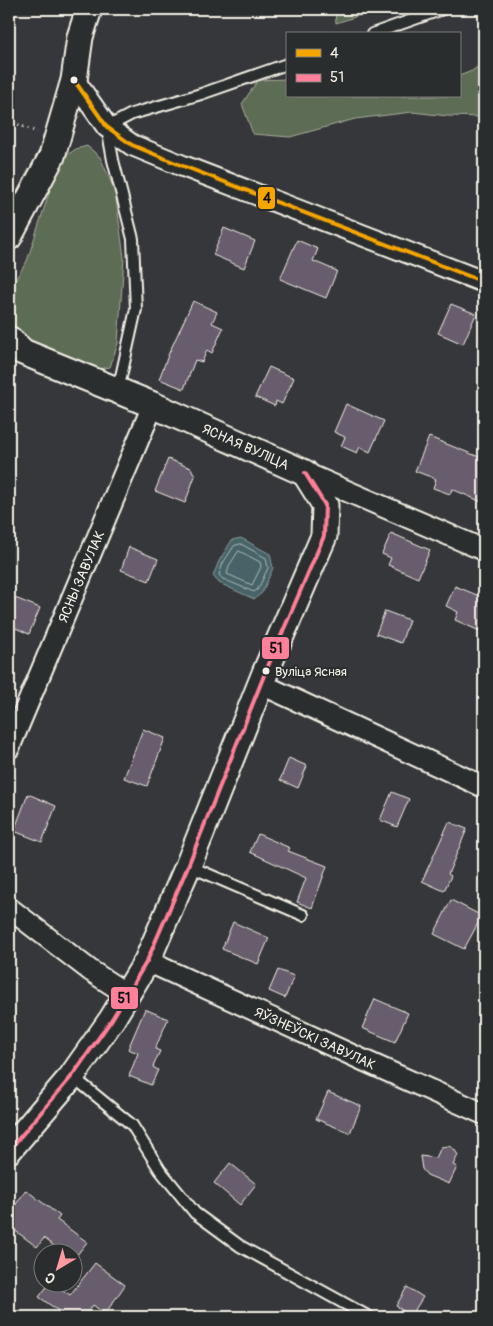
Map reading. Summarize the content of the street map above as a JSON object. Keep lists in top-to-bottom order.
{
  "streets": {
    "street": ["ЯСНАЯ ВУЛІЦА", "ЯСНЫ ЗАВУЛАК", "ЯЎЗНЕЎСКІ ЗАВУЛАК"]
  },
  "crossings": [
    ["ЯСНАЯ ВУЛІЦА", "ЯСНЫ ЗАВУЛАК"]
  ],
  "places": ["Вуліца Ясная"],
  "lines": ["transit line 4", "transit line 51"],
  "legend": ["4", "51"],
  "north": "bottom left"
}
